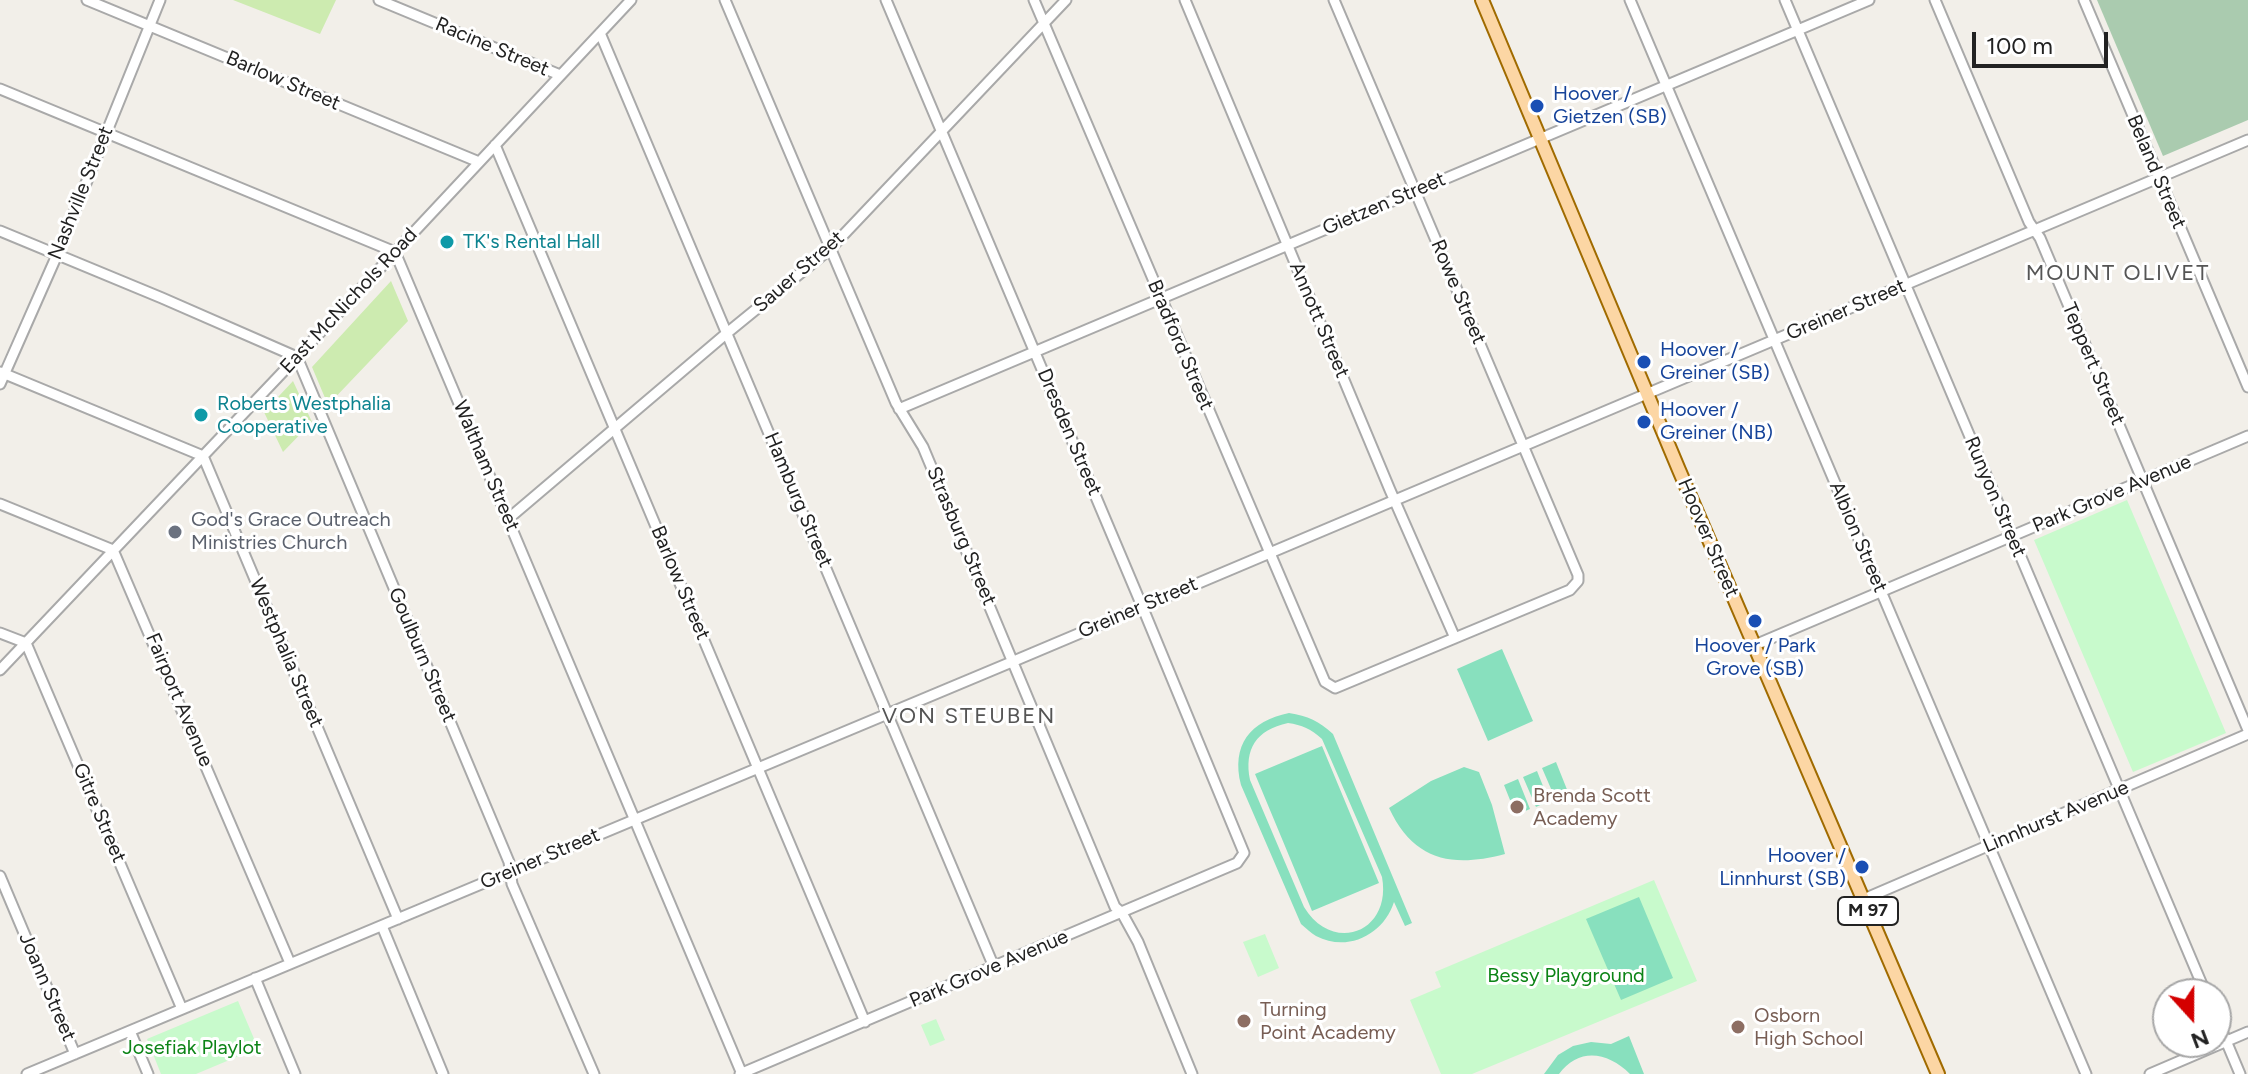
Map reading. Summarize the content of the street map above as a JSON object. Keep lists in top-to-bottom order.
{
  "streets": {
    "main road": ["Hoover Street", "M 97"],
    "street": [
      "Racine Street",
      "Barlow Street",
      "Beland Street",
      "Nashville Street",
      "Gietzen Street",
      "Sauer Street",
      "Rowe Street",
      "East McNichols Road",
      "Greiner Street",
      "Annott Street",
      "Bradford Street",
      "Teppert Street",
      "Dresden Street",
      "Waltham Street",
      "Park Grove Avenue",
      "Runyon Street",
      "Hamburg Street",
      "Strasburg Street",
      "Albion Street",
      "Westphalia Street",
      "Goulburn Street",
      "Fairport Avenue",
      "Gitre Street",
      "Linnhurst Avenue",
      "Joann Street"
    ]
  },
  "crossings": [
    ["Racine Street", "East McNichols Road"],
    ["Barlow Street", "Nashville Street"],
    ["Barlow Street", "Sauer Street"],
    ["Barlow Street", "East McNichols Road"],
    ["Barlow Street", "Greiner Street"],
    ["Barlow Street", "Park Grove Avenue"],
    ["Beland Street", "Greiner Street"],
    ["Gietzen Street", "Rowe Street"],
    ["Gietzen Street", "Annott Street"],
    ["Gietzen Street", "Bradford Street"],
    ["Gietzen Street", "Dresden Street"],
    ["Gietzen Street", "Runyon Street"],
    ["Gietzen Street", "Strasburg Street"],
    ["Gietzen Street", "Albion Street"],
    ["Gietzen Street", "Hoover Street"],
    ["Sauer Street", "Bradford Street"],
    ["Sauer Street", "Dresden Street"],
    ["Sauer Street", "Waltham Street"],
    ["Sauer Street", "Hamburg Street"],
    ["Sauer Street", "Strasburg Street"],
    ["Rowe Street", "Greiner Street"],
    ["Rowe Street", "Annott Street"],
    ["Rowe Street", "Bradford Street"],
    ["East McNichols Road", "Waltham Street"],
    ["East McNichols Road", "Hamburg Street"],
    ["East McNichols Road", "Westphalia Street"],
    ["East McNichols Road", "Goulburn Street"],
    ["East McNichols Road", "Fairport Avenue"],
    ["East McNichols Road", "Gitre Street"],
    ["Greiner Street", "Annott Street"],
    ["Greiner Street", "Bradford Street"],
    ["Greiner Street", "Teppert Street"],
    ["Greiner Street", "Dresden Street"],
    ["Greiner Street", "Waltham Street"],
    ["Greiner Street", "Runyon Street"],
    ["Greiner Street", "Hamburg Street"],
    ["Greiner Street", "Strasburg Street"],
    ["Greiner Street", "Albion Street"],
    ["Greiner Street", "Hoover Street"],
    ["Greiner Street", "Westphalia Street"],
    ["Greiner Street", "Goulburn Street"],
    ["Greiner Street", "Fairport Avenue"],
    ["Greiner Street", "Gitre Street"],
    ["Greiner Street", "Joann Street"],
    ["Annott Street", "Bradford Street"],
    ["Teppert Street", "Park Grove Avenue"],
    ["Teppert Street", "Linnhurst Avenue"],
    ["Dresden Street", "Park Grove Avenue"],
    ["Waltham Street", "Park Grove Avenue"],
    ["Park Grove Avenue", "Runyon Street"],
    ["Park Grove Avenue", "Hamburg Street"],
    ["Park Grove Avenue", "Strasburg Street"],
    ["Park Grove Avenue", "Albion Street"],
    ["Park Grove Avenue", "Hoover Street"],
    ["Runyon Street", "Linnhurst Avenue"],
    ["Albion Street", "Linnhurst Avenue"],
    ["Hoover Street", "Linnhurst Avenue"]
  ],
  "districts": ["MOUNT OLIVET", "VON STEUBEN"],
  "parks": ["Bessy Playground", "Josefiak Playlot"],
  "places": [
    "Hoover / Gietzen (SB)",
    "TK's Rental Hall",
    "Hoover / Greiner (SB)",
    "Roberts Westphalia Cooperative",
    "Hoover / Greiner (NB)",
    "God's Grace Outreach Ministries Church",
    "Hoover / Park Grove (SB)",
    "Brenda Scott Academy",
    "Hoover / Linnhurst (SB)",
    "Turning Point Academy",
    "Osborn High School"
  ],
  "scale_bar": "100 m",
  "north": "bottom"
}
